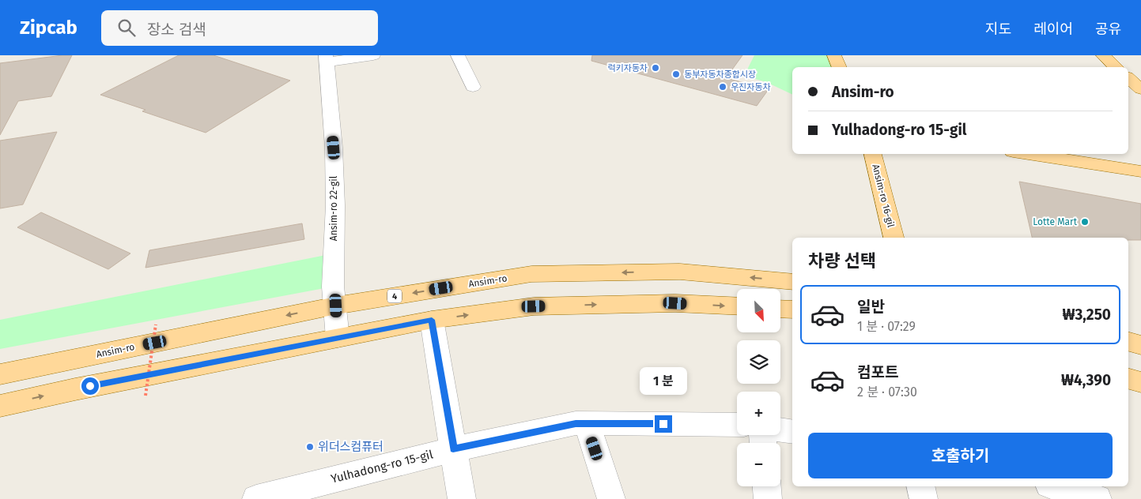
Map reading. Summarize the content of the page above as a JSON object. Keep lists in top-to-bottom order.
{
  "streets": {
    "main road": ["Ansim-ro 16-gil", "Ansim-ro", "4"],
    "street": ["Ansim-ro 22-gil", "Yulhadong-ro 15-gil"]
  },
  "crossings": [
    ["Ansim-ro 22-gil", "Ansim-ro"]
  ],
  "places": [
    "럭키자동차",
    "동부자동차종합시장",
    "우진자동차",
    "Lotte Mart",
    "위더스컴퓨터"
  ],
  "north": "bottom right",
  "page": {
    "header": "Zipcab",
    "search": "장소 검색",
    "nav": ["지도", "레이어", "공유"],
    "banner": ["Ansim-ro", "Yulhadong-ro 15-gil"],
    "heading": "차량 선택",
    "list": [
      {
        "name": "일반",
        "note": "1 분 · 07:29",
        "value": "₩3,250"
      },
      {
        "name": "컴포트",
        "note": "2 분 · 07:30",
        "value": "₩4,390"
      }
    ],
    "map_buttons": ["+", "−"],
    "bubble": "1 분",
    "buttons": "호출하기"
  }
}
